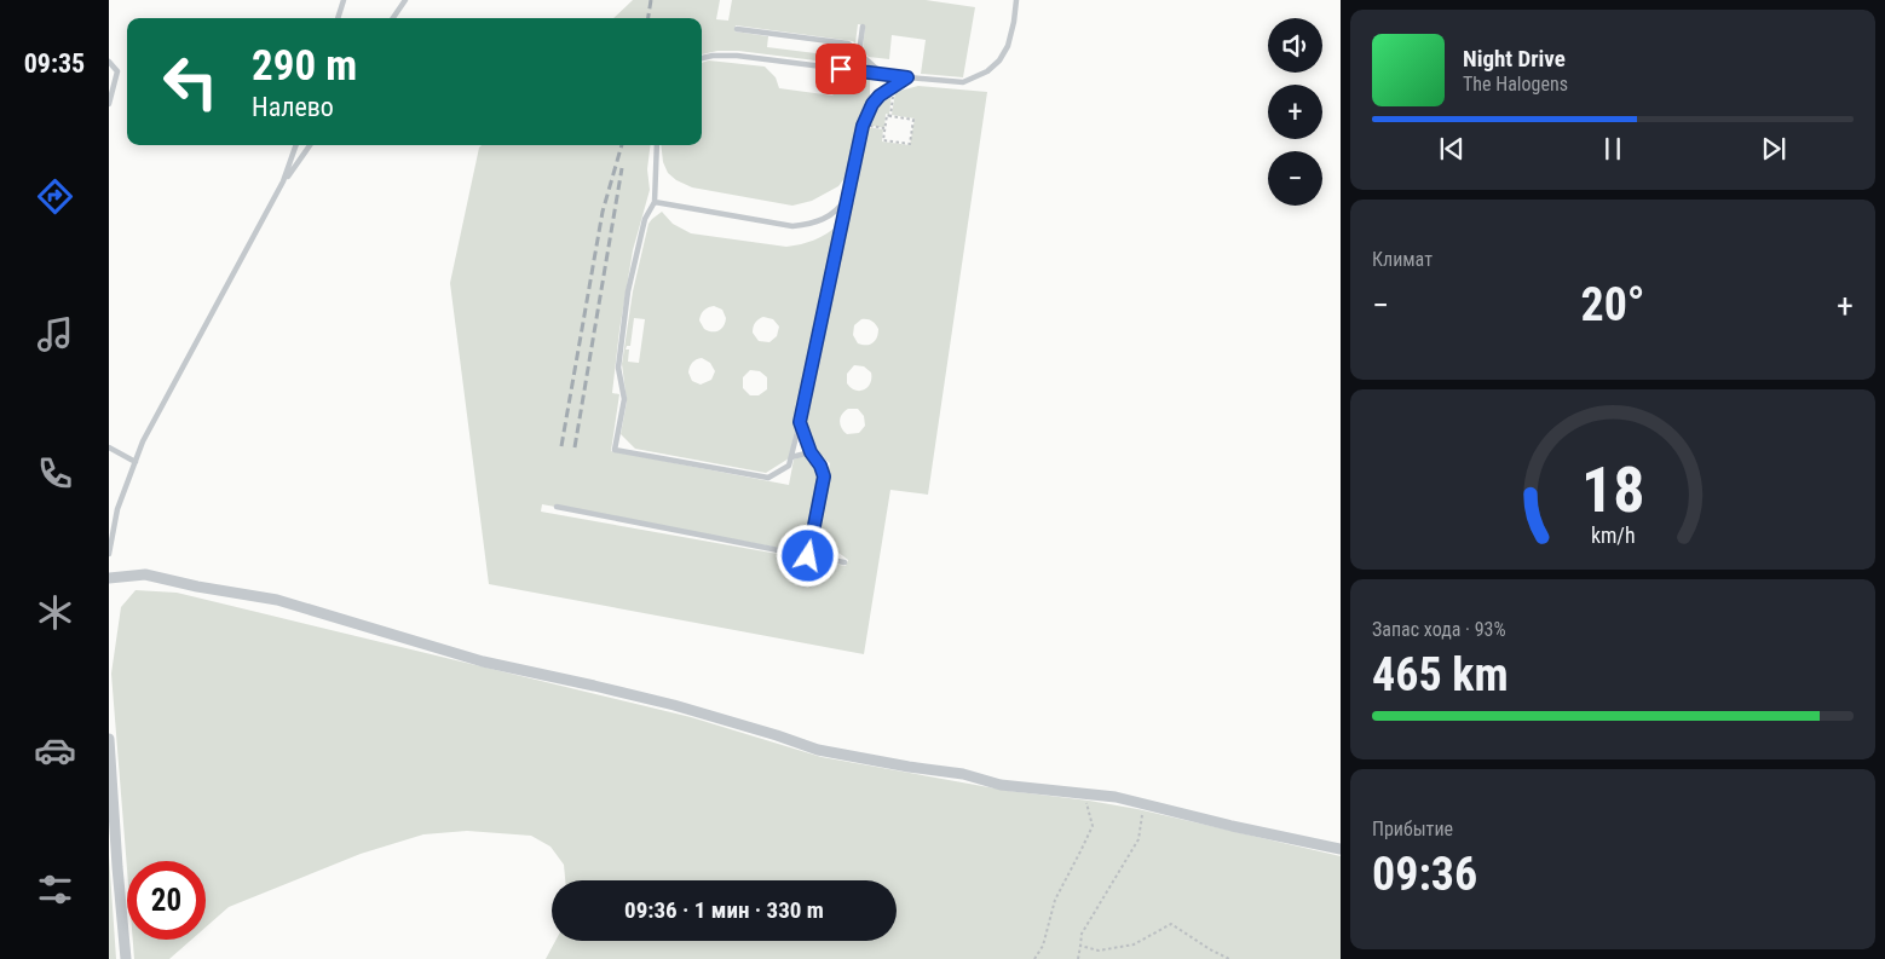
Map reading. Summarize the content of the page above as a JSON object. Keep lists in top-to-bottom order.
{
  "page": {
    "tabs": "09:35",
    "map_buttons": ["+", "−"],
    "turn": ["290 m", "Налево"],
    "song": ["Night Drive", "The Halogens"],
    "tile": [
      "Климат",
      ["Запас хода · 93%", "465 km"],
      ["Прибытие", "09:36"]
    ],
    "heat": ["−", "20°", "+"],
    "limit": "20",
    "trip": "09:36 · 1 мин · 330 m",
    "gauge": ["18", "km/h"]
  }
}
